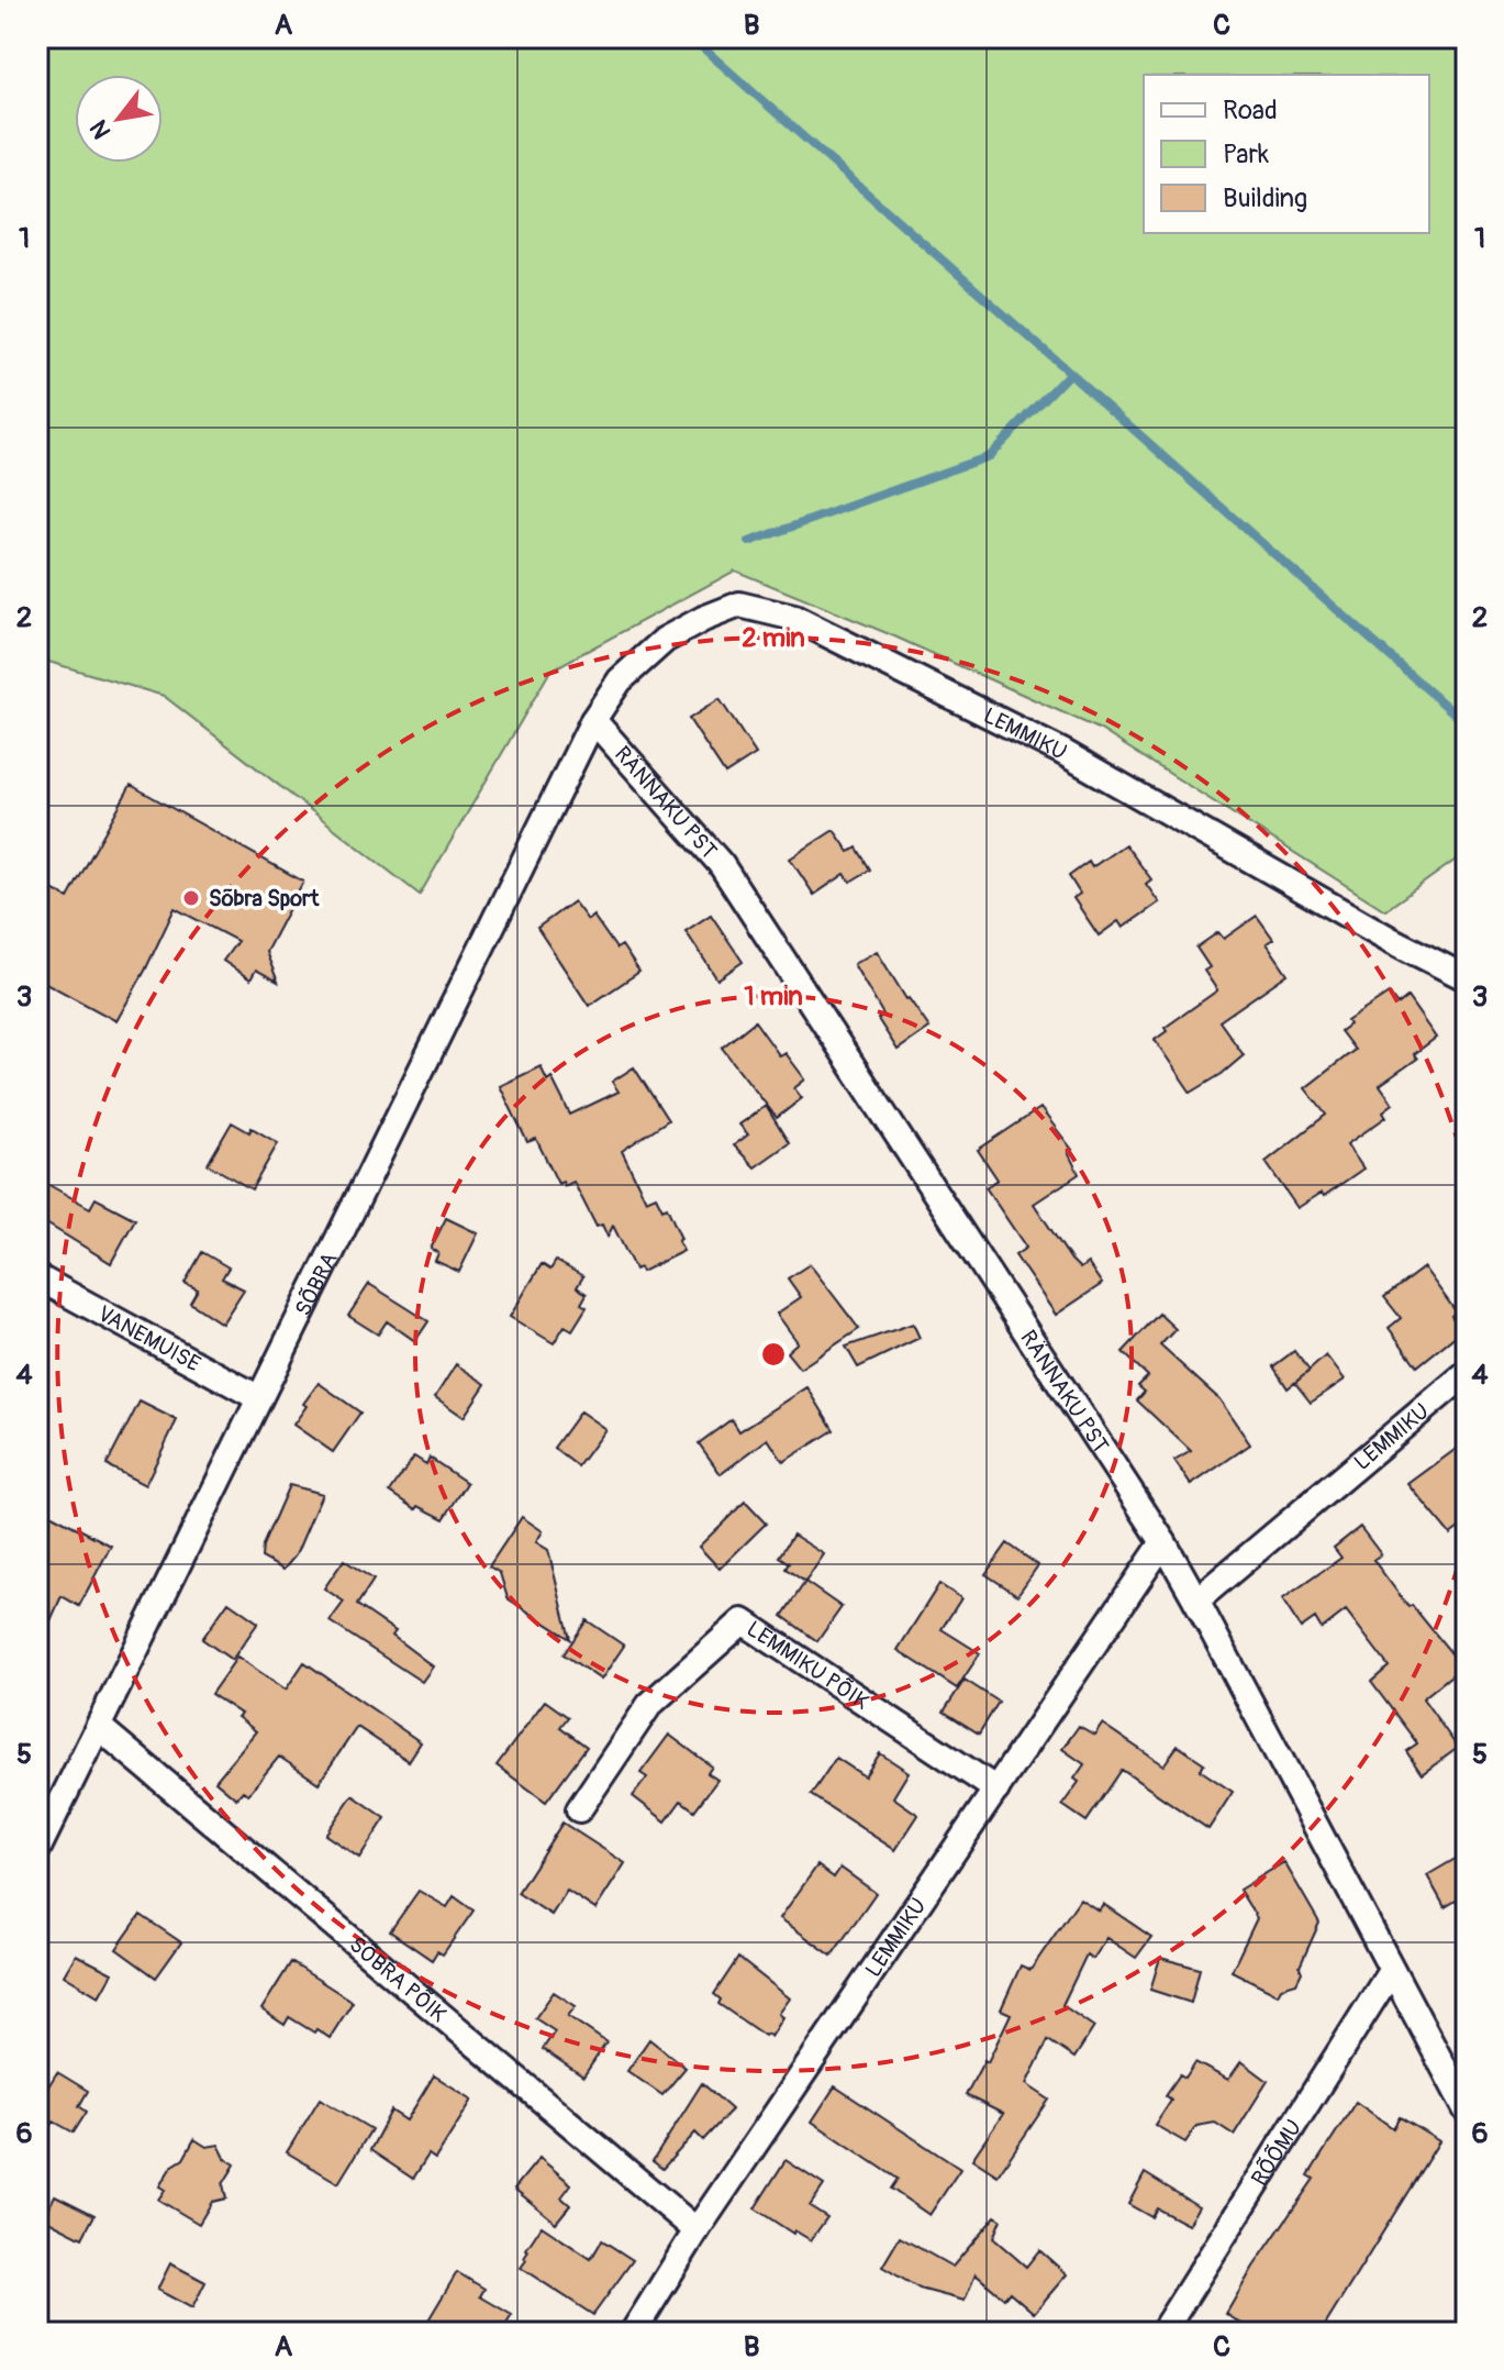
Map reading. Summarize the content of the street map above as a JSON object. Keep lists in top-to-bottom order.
{
  "streets": {
    "street": [
      "LEMMIKU",
      "RÄNNAKU PST",
      "SÕBRA",
      "VANEMUISE",
      "LEMMIKU PÕIK",
      "SÕBRA PÕIK",
      "RÕÕMU"
    ]
  },
  "crossings": [
    ["LEMMIKU", "RÄNNAKU PST"],
    ["LEMMIKU", "SÕBRA"],
    ["LEMMIKU", "LEMMIKU PÕIK"],
    ["LEMMIKU", "SÕBRA PÕIK"],
    ["RÄNNAKU PST", "SÕBRA"],
    ["RÄNNAKU PST", "RÕÕMU"],
    ["SÕBRA", "VANEMUISE"],
    ["SÕBRA", "SÕBRA PÕIK"]
  ],
  "places": ["Sõbra Sport"],
  "legend": ["Road", "Park", "Building"],
  "north": "bottom left",
  "grid": {
    "columns": ["A", "B", "C"],
    "rows": [
      "1",
      "2",
      "3",
      "4",
      "5",
      "6"
    ]
  },
  "rings": ["2 min", "1 min"]
}
